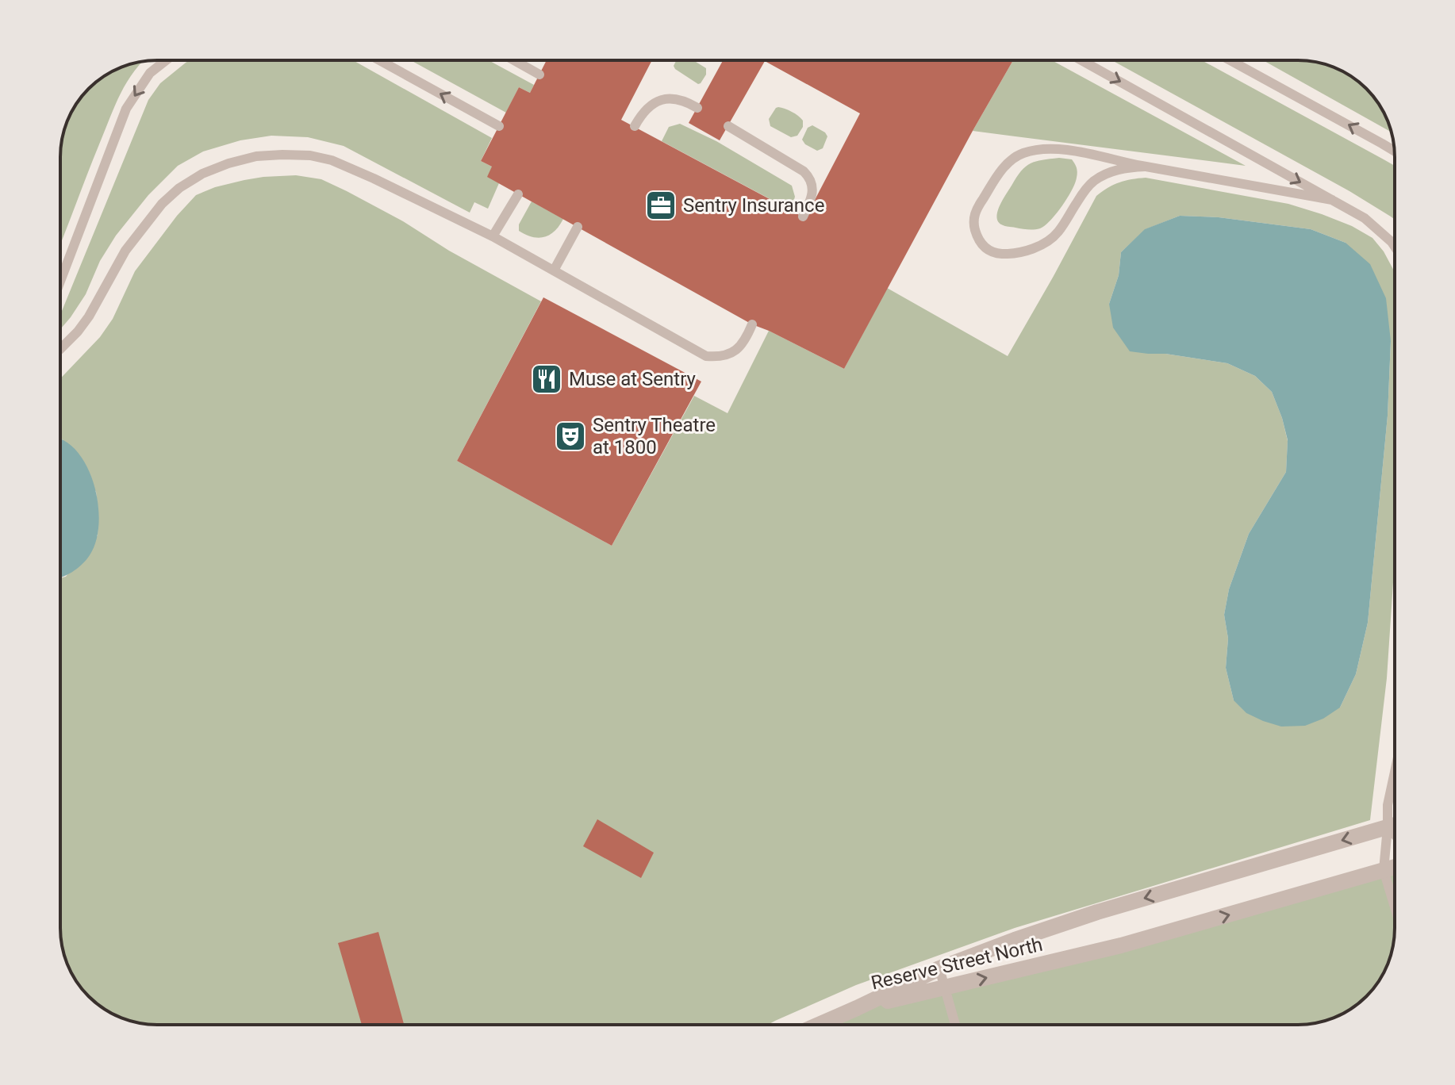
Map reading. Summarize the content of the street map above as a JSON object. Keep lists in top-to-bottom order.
{
  "streets": {
    "street": ["Reserve Street North"]
  },
  "places": {
    "office": ["Sentry Insurance"],
    "restaurant": ["Muse at Sentry"],
    "theatre": ["Sentry Theatre at 1800"]
  }
}
